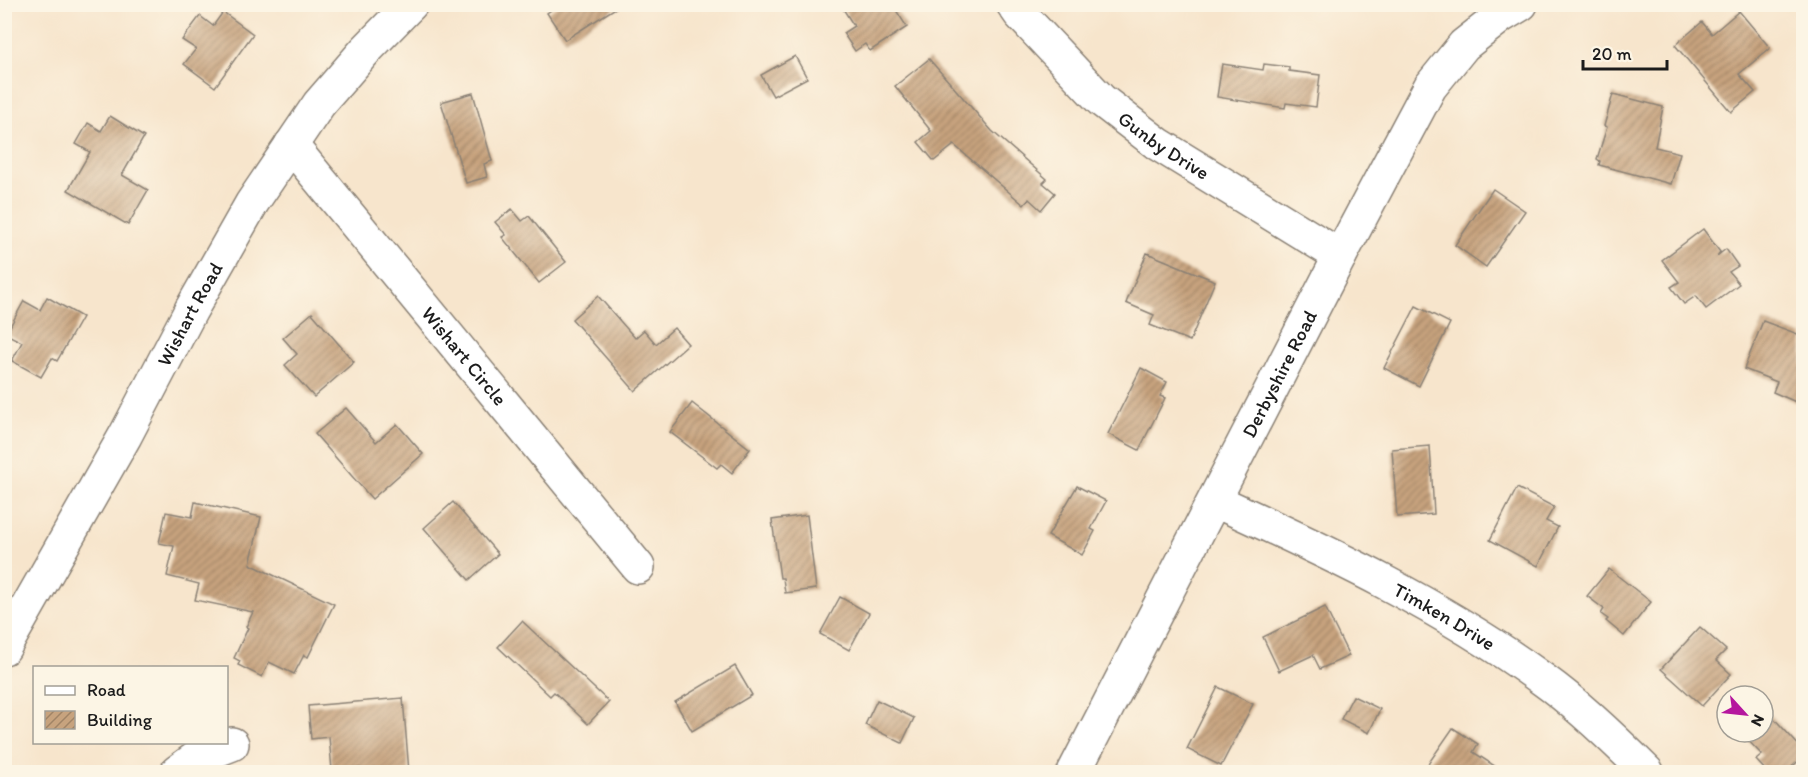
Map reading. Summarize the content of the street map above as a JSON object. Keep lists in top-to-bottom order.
{
  "streets": {
    "street": [
      "Gunby Drive",
      "Wishart Road",
      "Wishart Circle",
      "Derbyshire Road",
      "Timken Drive"
    ]
  },
  "crossings": [
    ["Gunby Drive", "Derbyshire Road"],
    ["Wishart Road", "Wishart Circle"],
    ["Derbyshire Road", "Timken Drive"]
  ],
  "legend": ["Road", "Building"],
  "scale_bar": "20 m",
  "north": "bottom right"
}
